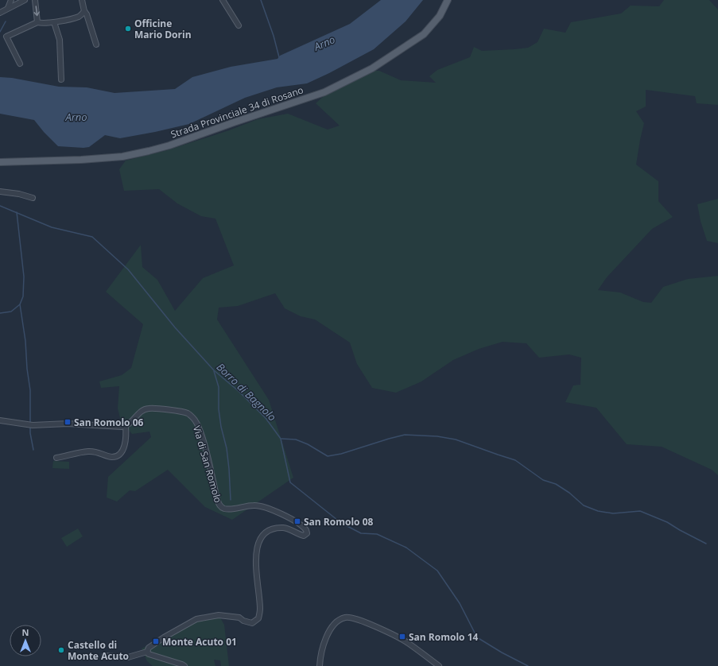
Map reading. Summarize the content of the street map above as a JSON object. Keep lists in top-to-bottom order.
{
  "streets": {
    "main road": ["Strada Provinciale 34 di Rosano"],
    "street": ["Via di San Romolo"]
  },
  "water": ["Arno", "Borro di Bagnolo"],
  "places": {
    "other": ["Officine Mario Dorin", "Castello di Monte Acuto"],
    "transit": [
      "San Romolo 06",
      "San Romolo 08",
      "San Romolo 14",
      "Monte Acuto 01"
    ]
  },
  "north": "top"
}
